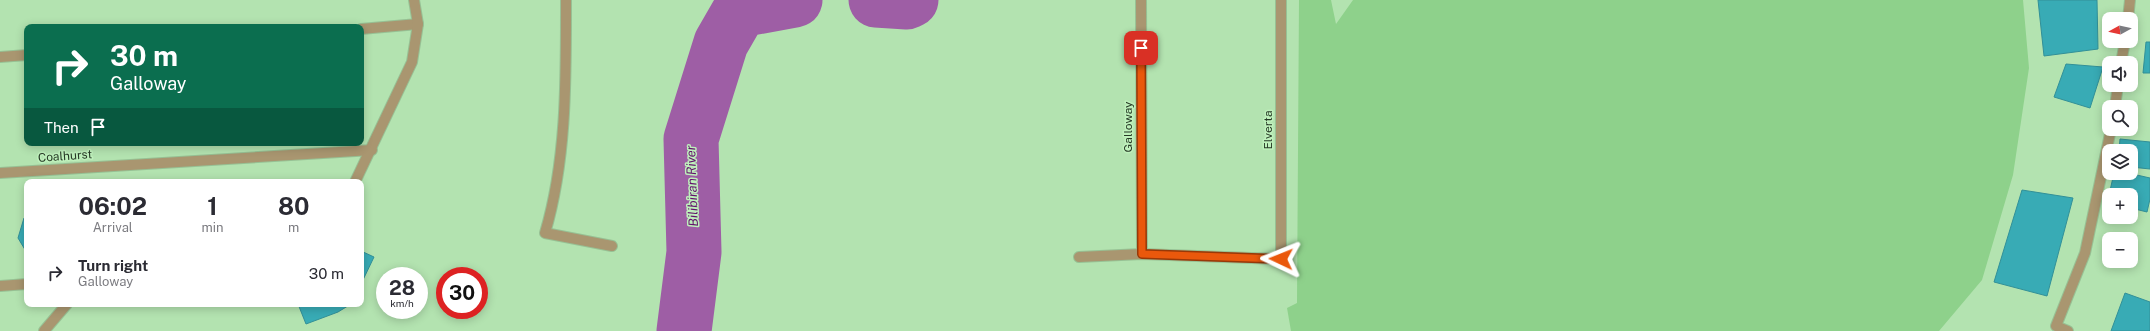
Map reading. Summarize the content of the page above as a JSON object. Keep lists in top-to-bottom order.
{
  "streets": {
    "street": ["Galloway", "Elverta", "Coalhurst"]
  },
  "crossings": [
    ["Galloway", "Elverta"]
  ],
  "water": ["Bilibiran River"],
  "north": "left",
  "page": {
    "map_buttons": ["+", "−"],
    "turn": ["30 m", "Galloway"],
    "then": "Then",
    "eta": [
      "06:02",
      "Arrival",
      "1",
      "min",
      "80",
      "m"
    ],
    "list": [
      {
        "name": "Turn right",
        "note": "Galloway",
        "value": "30 m"
      }
    ],
    "speed": "28 km/h",
    "limit": "30"
  }
}
